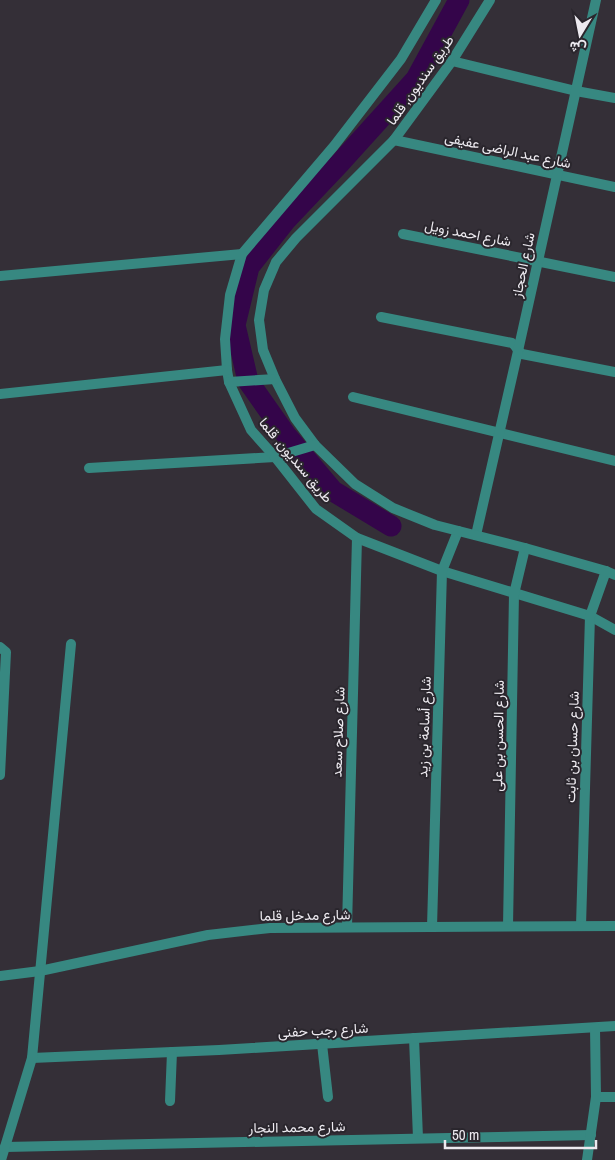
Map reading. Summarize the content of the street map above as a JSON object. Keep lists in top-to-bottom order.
{
  "streets": {
    "street": [
      "طريق سنديون, قلما",
      "شارع عبد الراضى عفيفى",
      "شارع احمد زويل",
      "شارع الحجاز",
      "شارع أسامة بن زيد",
      "شارع صلاح سعد",
      "شارع الحسن بن على",
      "شارع حسان بن ثابت",
      "شارع مدخل قلما",
      "شارع رجب حفنى",
      "شارع محمد النجار"
    ]
  },
  "crossings": [
    ["طريق سنديون, قلما", "شارع عبد الراضى عفيفى"],
    ["طريق سنديون, قلما", "شارع الحجاز"],
    ["طريق سنديون, قلما", "شارع أسامة بن زيد"],
    ["طريق سنديون, قلما", "شارع صلاح سعد"],
    ["طريق سنديون, قلما", "شارع الحسن بن على"],
    ["طريق سنديون, قلما", "شارع حسان بن ثابت"],
    ["شارع عبد الراضى عفيفى", "شارع الحجاز"],
    ["شارع احمد زويل", "شارع الحجاز"],
    ["شارع أسامة بن زيد", "شارع مدخل قلما"],
    ["شارع صلاح سعد", "شارع مدخل قلما"],
    ["شارع الحسن بن على", "شارع مدخل قلما"],
    ["شارع حسان بن ثابت", "شارع مدخل قلما"]
  ],
  "scale_bar": "50 m",
  "north": "bottom"
}
